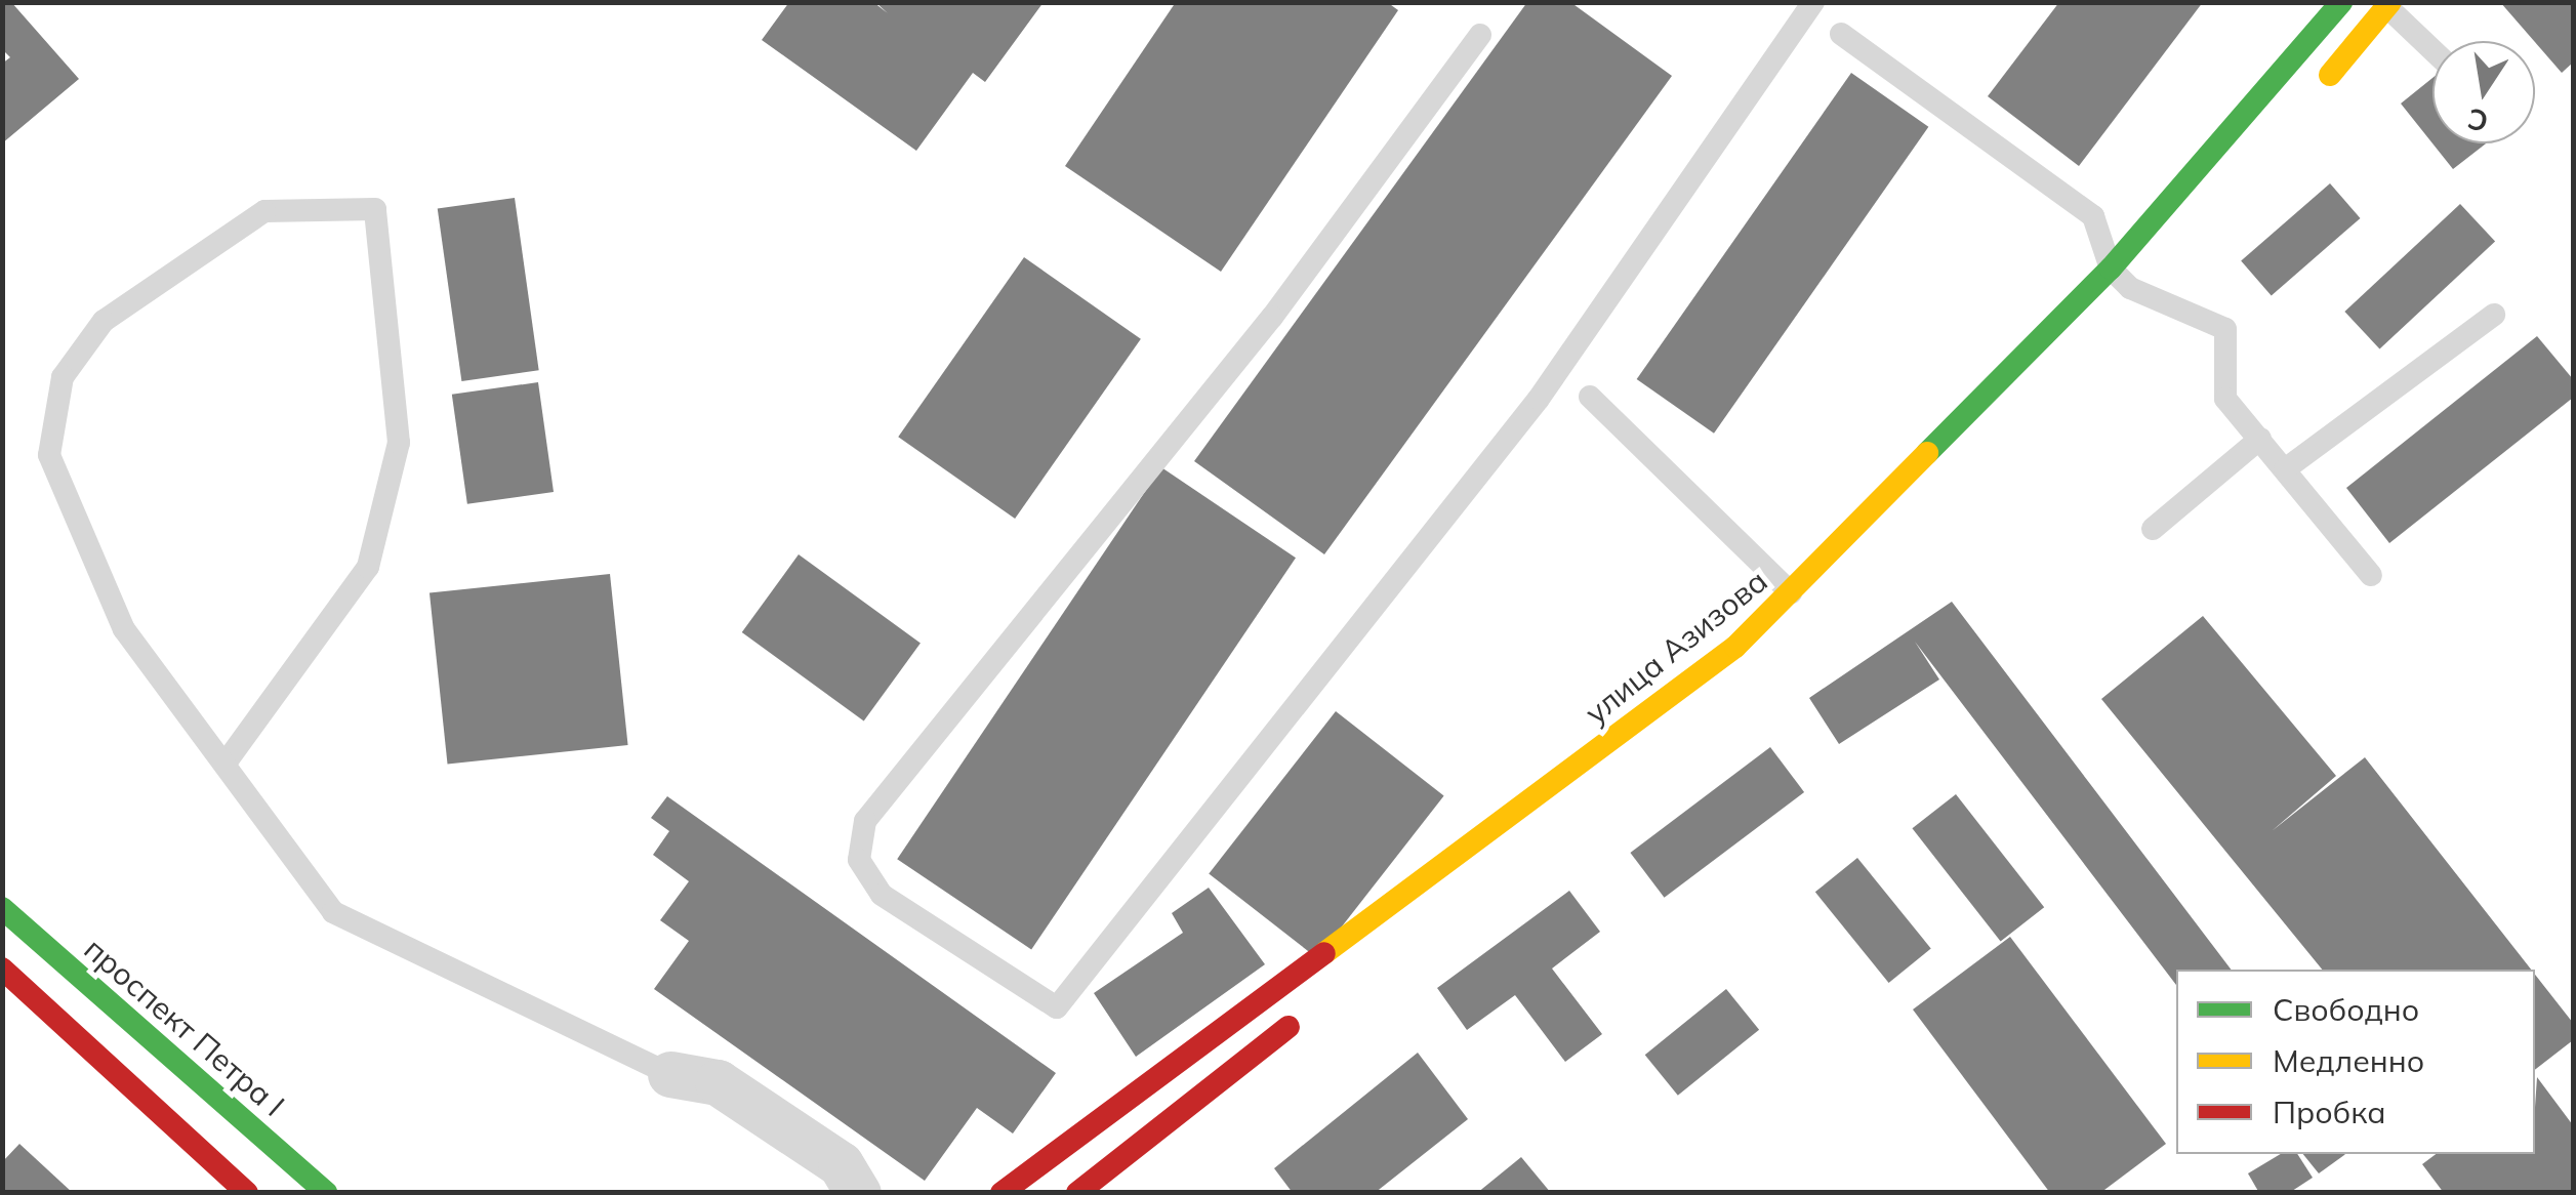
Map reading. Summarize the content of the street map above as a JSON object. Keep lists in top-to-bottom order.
{
  "streets": {
    "main road": ["улица Азизова", "проспект Петра I"]
  },
  "legend": ["Свободно", "Медленно", "Пробка"],
  "north": "bottom"
}
